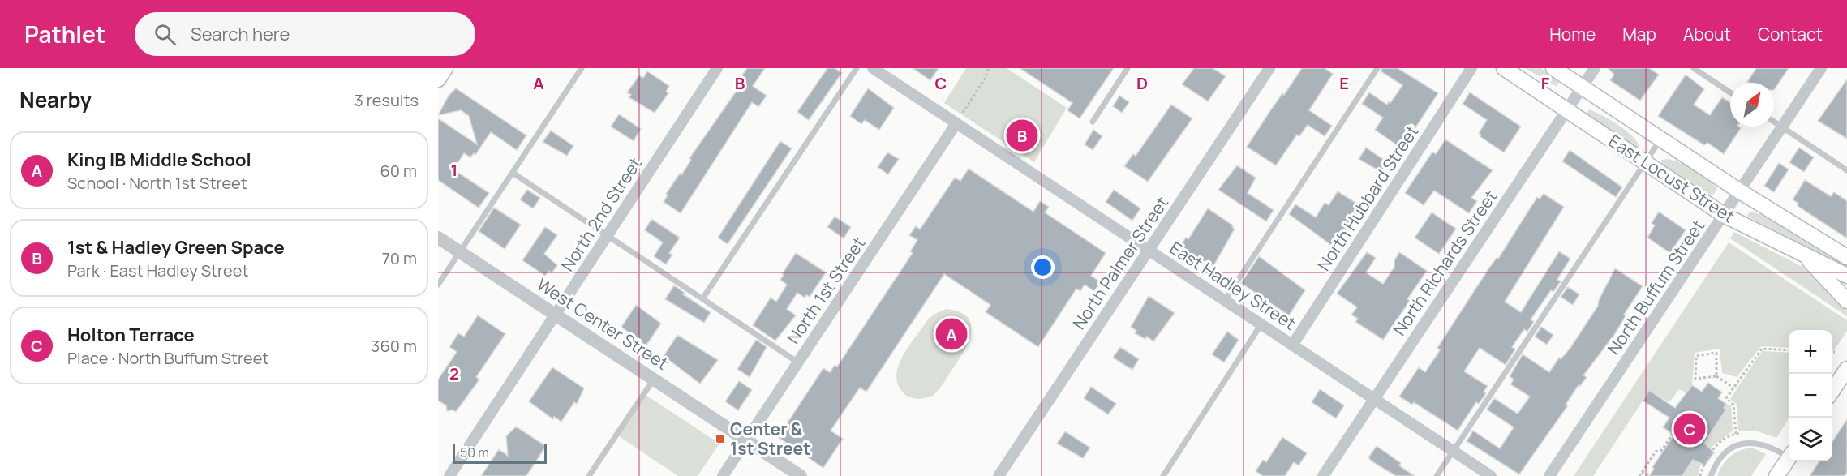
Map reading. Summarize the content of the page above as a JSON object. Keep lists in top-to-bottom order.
{
  "streets": {
    "main road": ["East Locust Street"],
    "street": [
      "North Hubbard Street",
      "North 2nd Street",
      "North Palmer Street",
      "North Richards Street",
      "East Hadley Street",
      "North Buffum Street",
      "North 1st Street",
      "West Center Street"
    ]
  },
  "crossings": [
    ["East Locust Street", "North Richards Street"],
    ["East Locust Street", "North Buffum Street"],
    ["North Hubbard Street", "East Hadley Street"],
    ["North 2nd Street", "West Center Street"],
    ["North Palmer Street", "East Hadley Street"],
    ["North Richards Street", "East Hadley Street"],
    ["East Hadley Street", "North 1st Street"],
    ["North 1st Street", "West Center Street"]
  ],
  "places": {
    "transit": ["Center & 1st Street"]
  },
  "scale_bar": "50 m",
  "north": "top right",
  "page": {
    "header": "Pathlet",
    "search": "Search here",
    "nav": [
      "Home",
      "Map",
      "About",
      "Contact"
    ],
    "heading": ["Nearby", "3 results"],
    "pins": ["B", "A", "C"],
    "list": [
      {
        "mark": "A",
        "name": "King IB Middle School",
        "note": "School · North 1st Street",
        "value": "60 m"
      },
      {
        "mark": "B",
        "name": "1st & Hadley Green Space",
        "note": "Park · East Hadley Street",
        "value": "70 m"
      },
      {
        "mark": "C",
        "name": "Holton Terrace",
        "note": "Place · North Buffum Street",
        "value": "360 m"
      }
    ],
    "map_buttons": ["+", "−"],
    "scale": "50 m"
  },
  "grid": {
    "columns": [
      "A",
      "B",
      "C",
      "D",
      "E",
      "F"
    ],
    "rows": ["1", "2"]
  }
}
